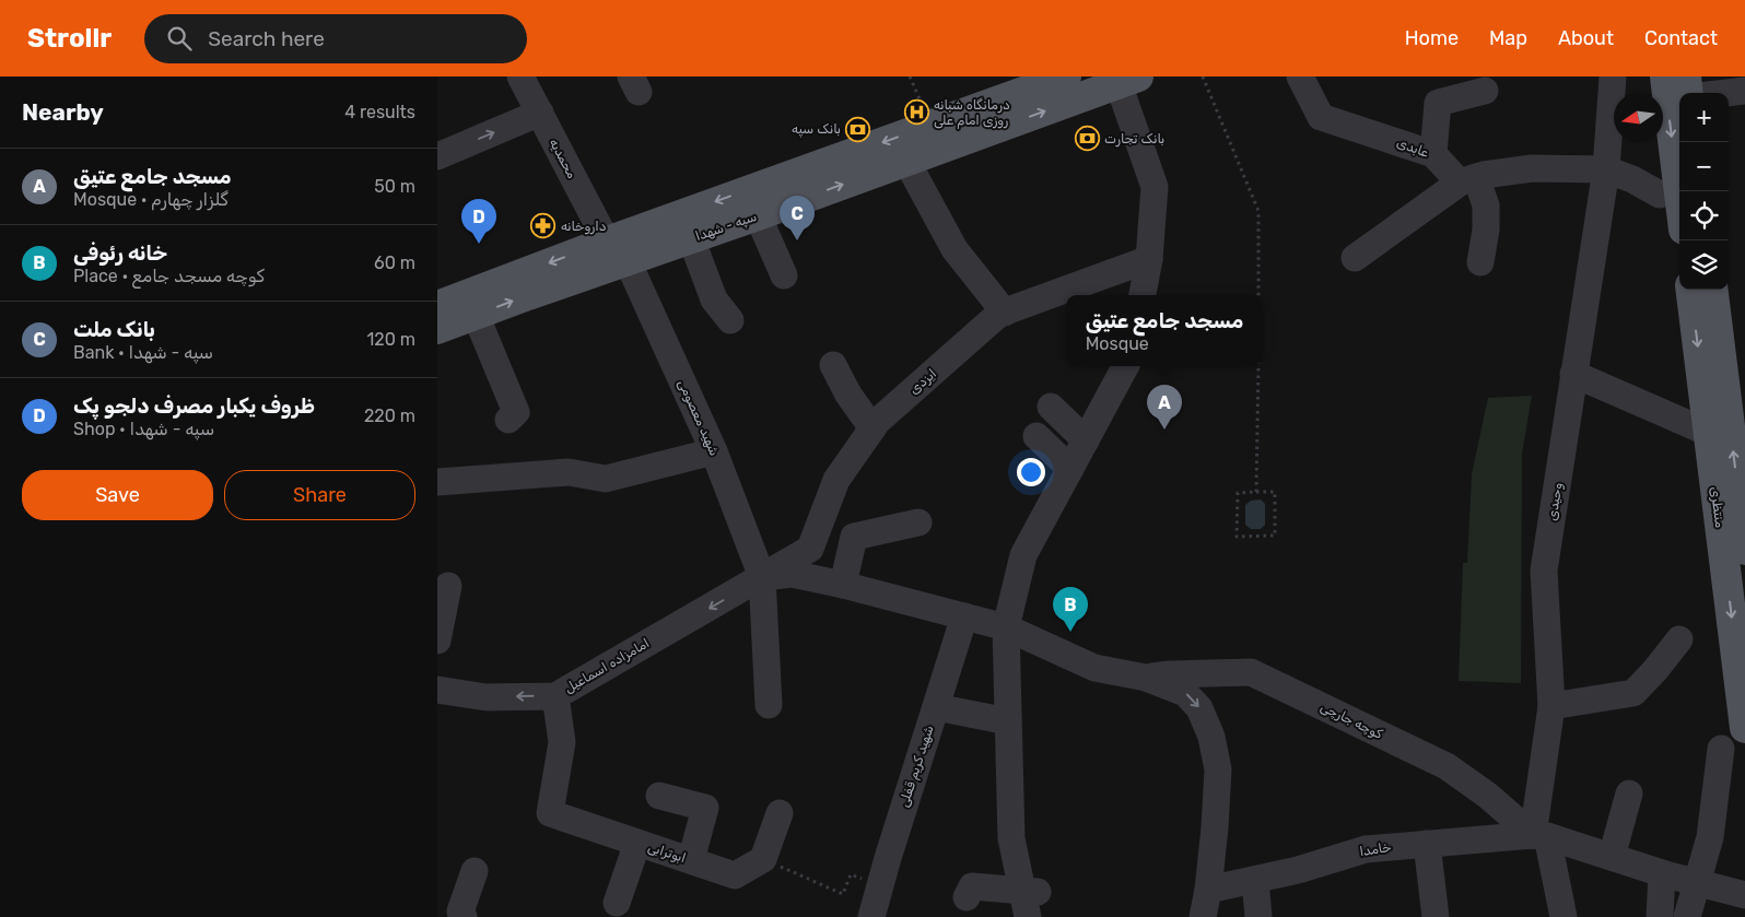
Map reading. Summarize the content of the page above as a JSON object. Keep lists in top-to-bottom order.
{
  "streets": {
    "main road": ["سپه - شهدا", "منتظری"],
    "street": [
      "عابدی",
      "محمدیه",
      "ایزدی",
      "شهید معصومی",
      "وحیدی",
      "امامزاده اسماعیل",
      "کوچه جارچی",
      "شهید کریم قفلی",
      "خامدا",
      "ابوترابی"
    ]
  },
  "crossings": [
    ["محمدیه", "سپه - شهدا"],
    ["سپه - شهدا", "شهید معصومی"],
    ["ایزدی", "شهید معصومی"],
    ["ایزدی", "امامزاده اسماعیل"],
    ["شهید معصومی", "امامزاده اسماعیل"],
    ["وحیدی", "کوچه جارچی"],
    ["وحیدی", "خامدا"],
    ["امامزاده اسماعیل", "ابوترابی"],
    ["کوچه جارچی", "خامدا"]
  ],
  "places": {
    "hospital": ["درمانگاه شبانه روزی امام علی"],
    "bank": ["بانک سپه", "بانک تجارت"],
    "pharmacy": ["داروخانه"]
  },
  "north": "left",
  "page": {
    "header": "Strollr",
    "search": "Search here",
    "nav": [
      "Home",
      "Map",
      "About",
      "Contact"
    ],
    "heading": ["Nearby", "4 results"],
    "map_buttons": ["+", "−"],
    "list": [
      {
        "mark": "A",
        "name": "مسجد جامع عتیق",
        "note": "Mosque · گلزار چهارم",
        "value": "50 m"
      },
      {
        "mark": "B",
        "name": "خانه رئوفی",
        "note": "Place · کوچه مسجد جامع",
        "value": "60 m"
      },
      {
        "mark": "C",
        "name": "بانک ملت",
        "note": "Bank · سپه - شهدا",
        "value": "120 m"
      },
      {
        "mark": "D",
        "name": "ظروف یکبار مصرف دلجو پک",
        "note": "Shop · سپه - شهدا",
        "value": "220 m"
      }
    ],
    "pins": [
      "C",
      "D",
      "A",
      "B"
    ],
    "popup": ["مسجد جامع عتیق", "Mosque"],
    "buttons": ["Save", "Share"]
  }
}
